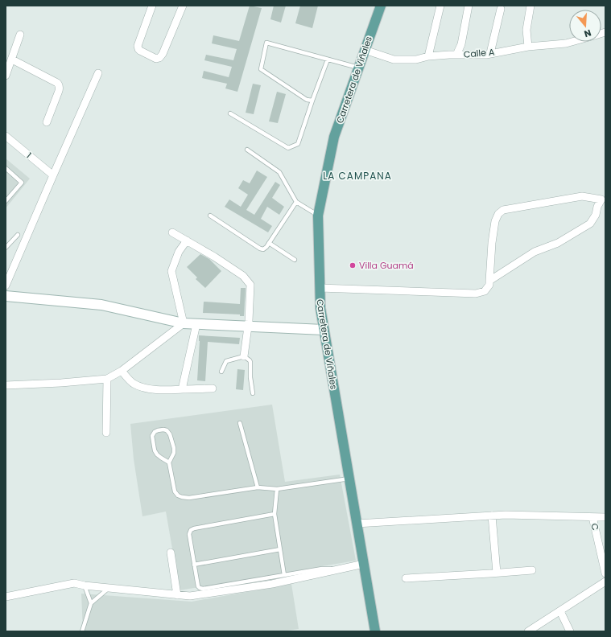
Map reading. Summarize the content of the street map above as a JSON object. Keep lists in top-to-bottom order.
{
  "streets": {
    "main road": ["Carretera de Viñales"],
    "street": ["Calle A", "1", "C"]
  },
  "crossings": [
    ["Calle A", "Carretera de Viñales"]
  ],
  "districts": ["LA CAMPANA"],
  "places": ["Villa Guamá"],
  "north": "bottom"
}
